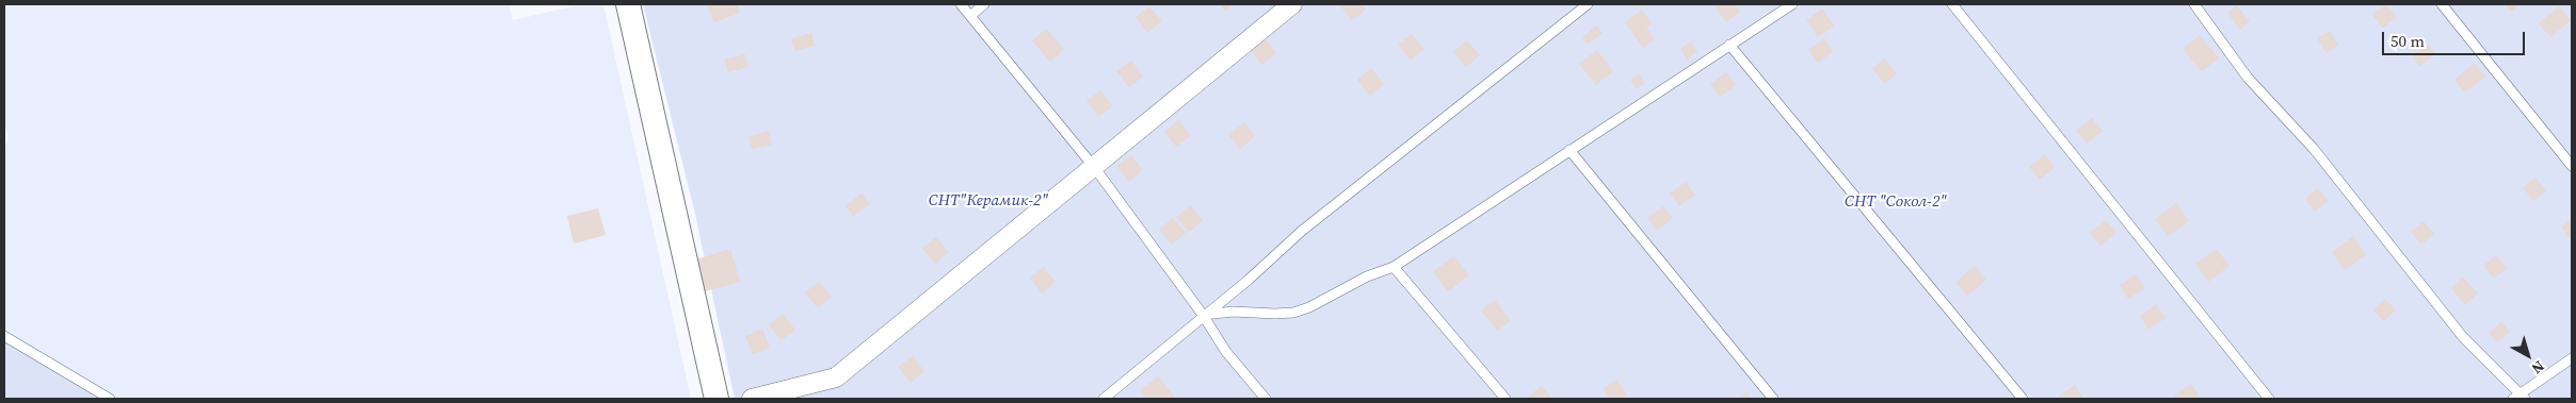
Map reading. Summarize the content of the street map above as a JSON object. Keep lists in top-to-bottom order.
{
  "parks": ["СНТ\"Керамик-2\"", "СНТ \"Сокол-2\""],
  "scale_bar": "50 m",
  "north": "bottom right"
}
